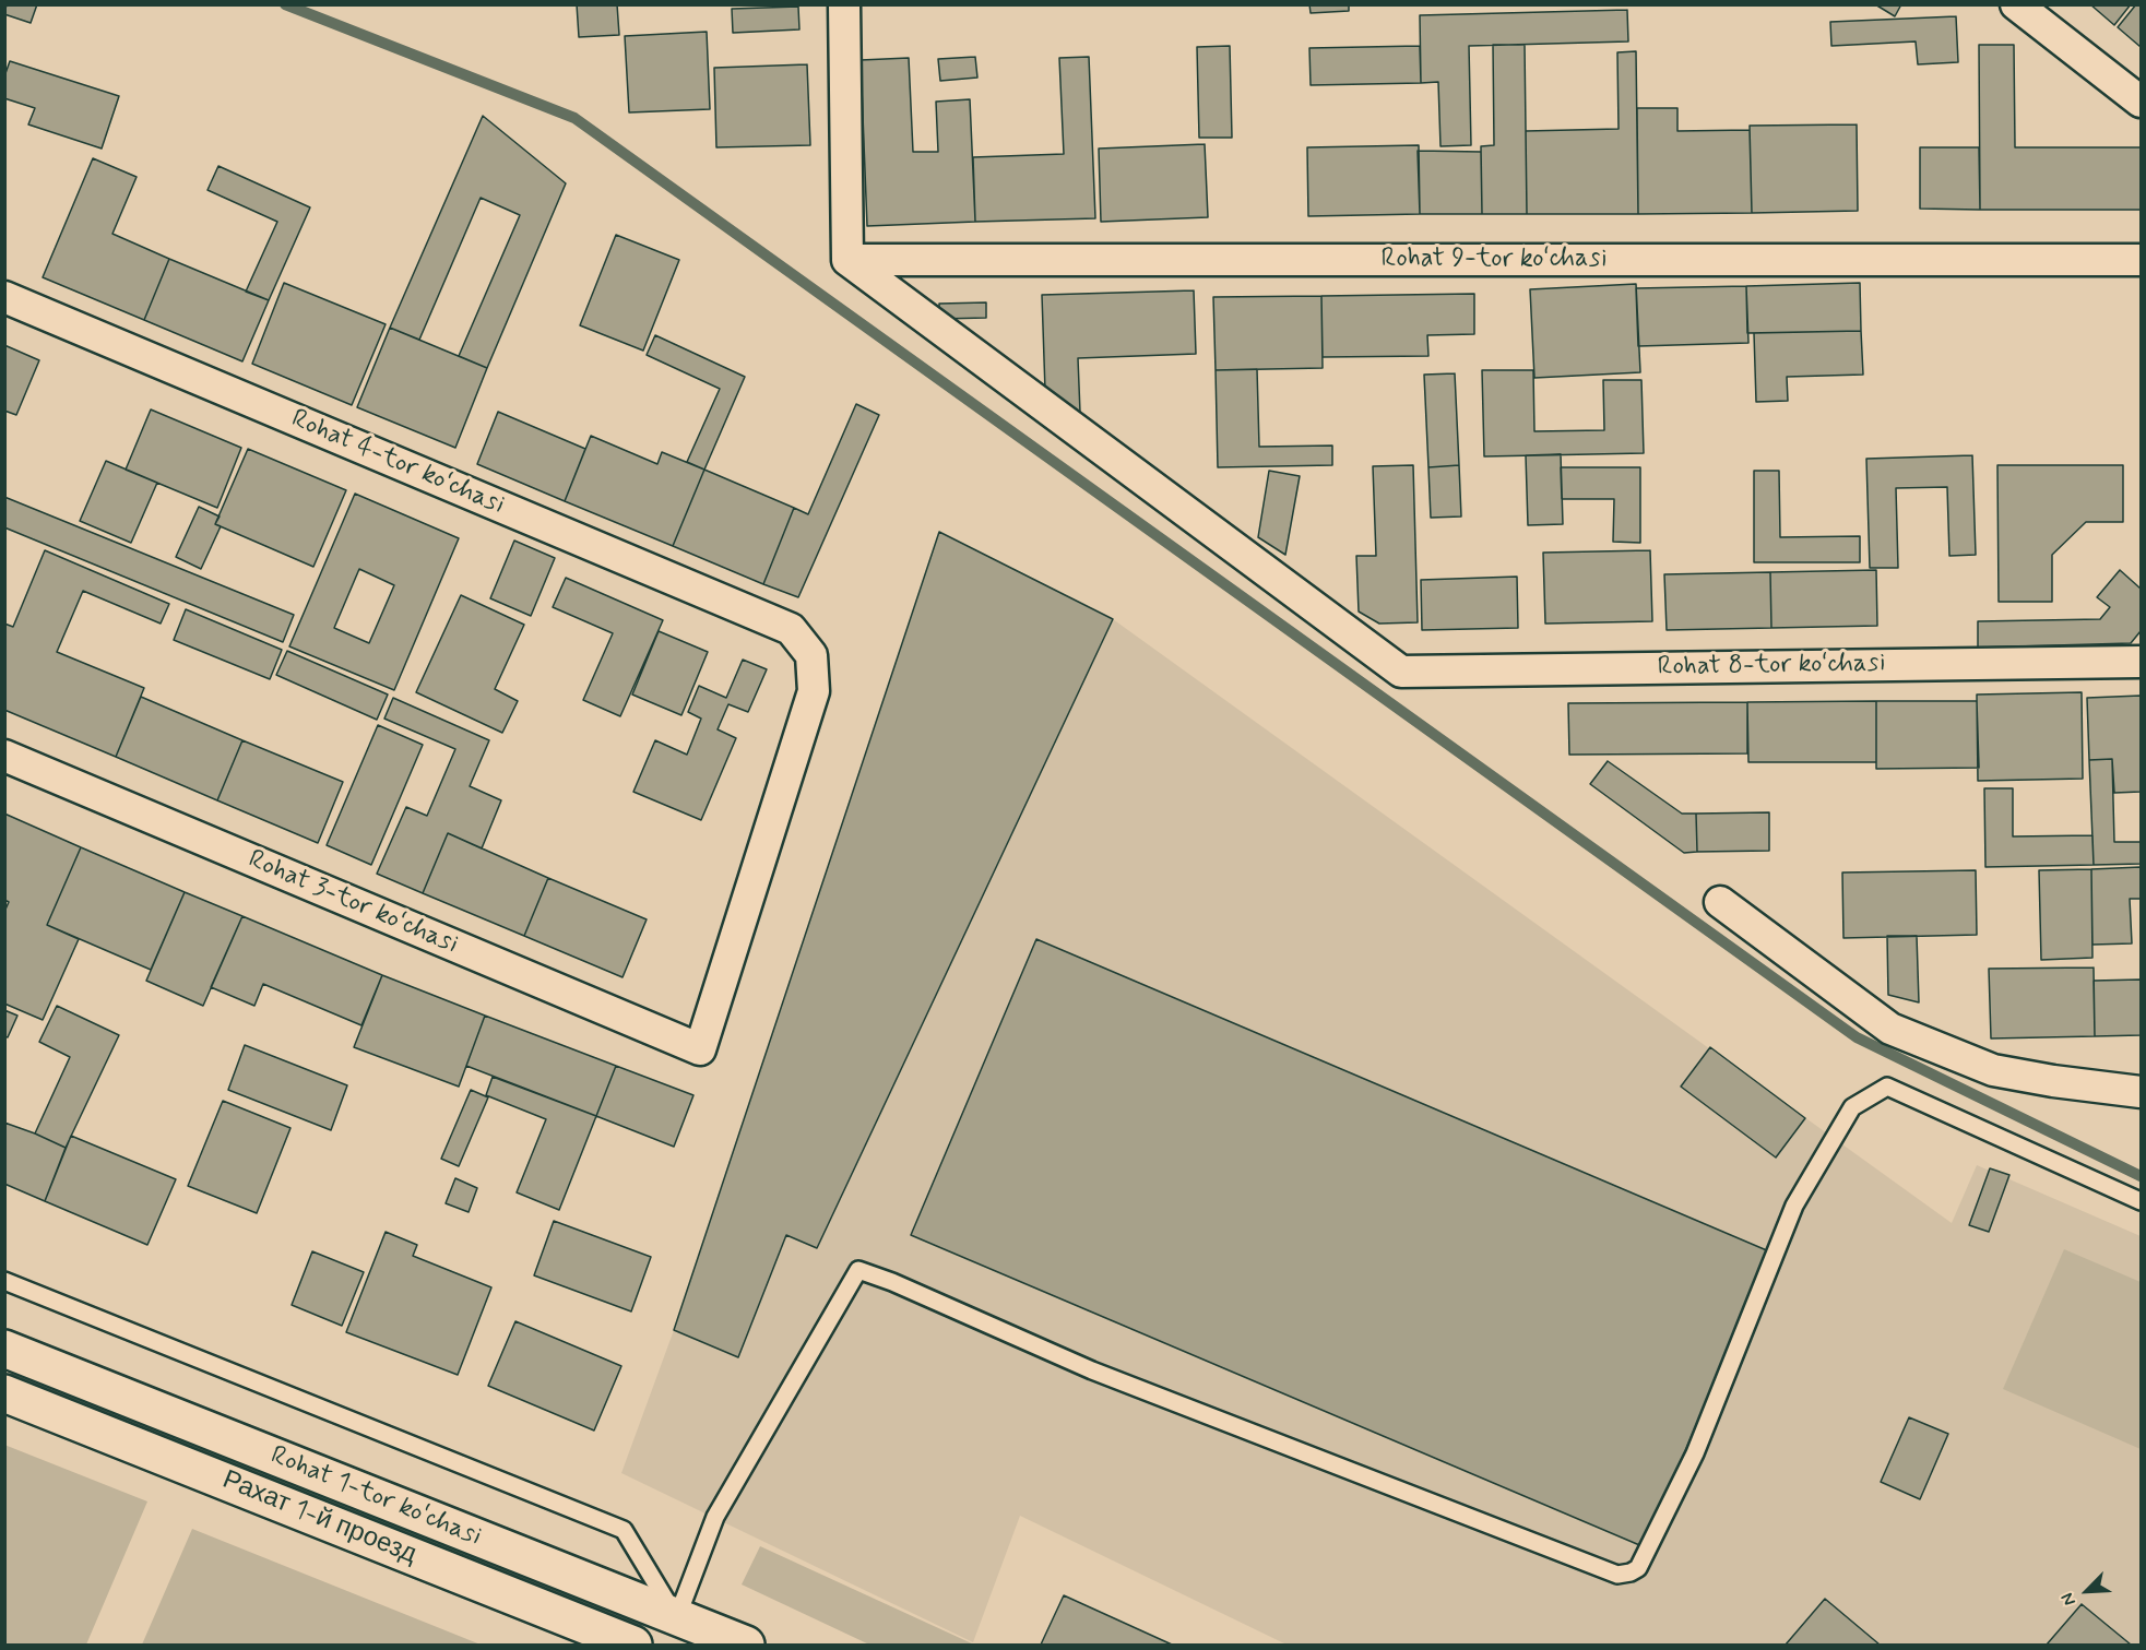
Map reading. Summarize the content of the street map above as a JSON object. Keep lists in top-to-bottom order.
{
  "streets": {
    "street": [
      "Rohat 9-tor ko‘chasi",
      "Rohat 4-tor ko‘chasi",
      "Rohat 8-tor ko‘chasi",
      "Rohat 3-tor ko‘chasi",
      "Rohat 1-tor koʻchasi",
      "Рахат 1-й проезд"
    ]
  },
  "crossings": [
    ["Rohat 9-tor ko‘chasi", "Rohat 8-tor ko‘chasi"],
    ["Rohat 4-tor ko‘chasi", "Rohat 3-tor ko‘chasi"]
  ],
  "north": "bottom left"
}
